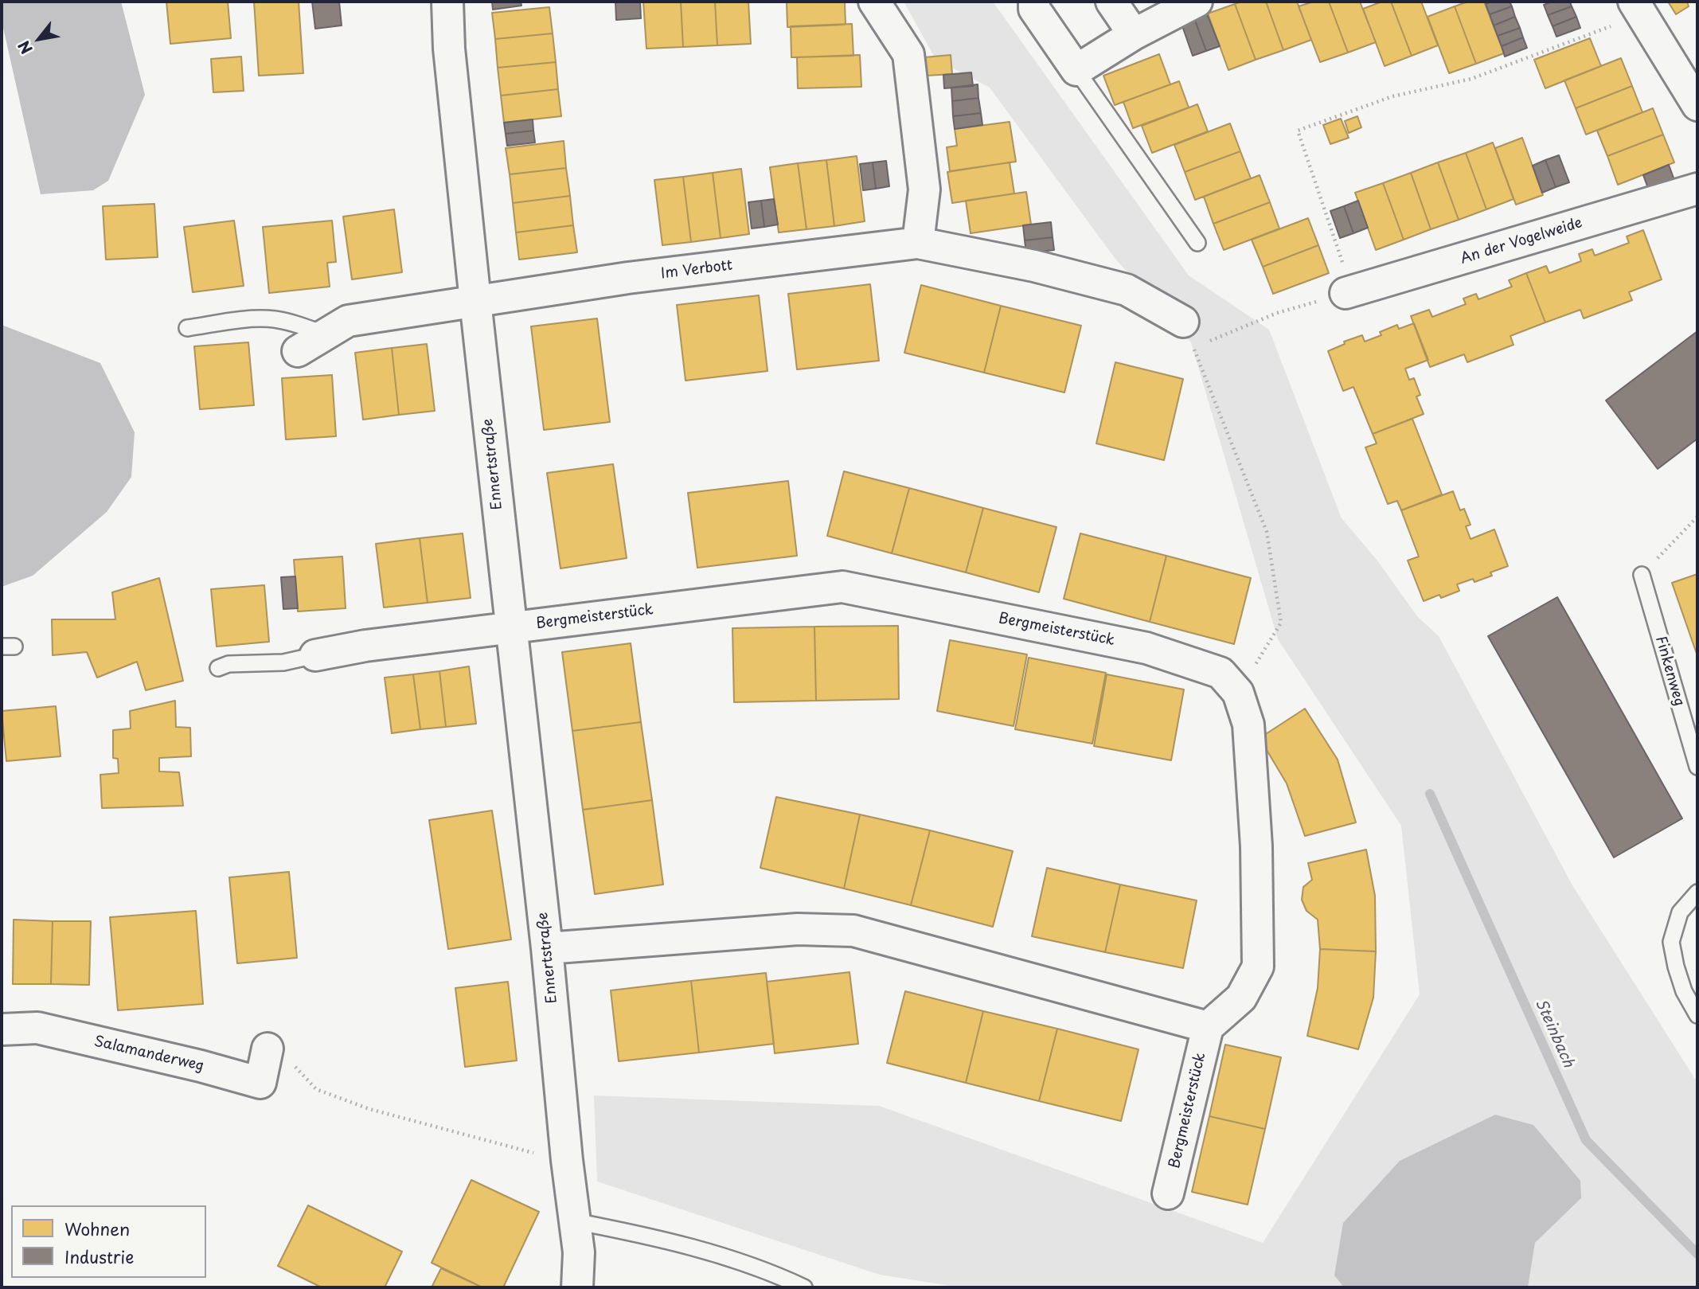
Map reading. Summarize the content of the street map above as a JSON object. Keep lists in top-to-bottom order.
{
  "streets": {
    "street": [
      "An der Vogelweide",
      "Im Verbott",
      "Ennertstraße",
      "Bergmeisterstück",
      "Salamanderweg"
    ],
    "lane": ["Finkenweg"]
  },
  "crossings": [
    ["Im Verbott", "Ennertstraße"],
    ["Ennertstraße", "Bergmeisterstück"]
  ],
  "water": ["Steinbach"],
  "legend": ["Wohnen", "Industrie"],
  "north": "bottom left"
}
